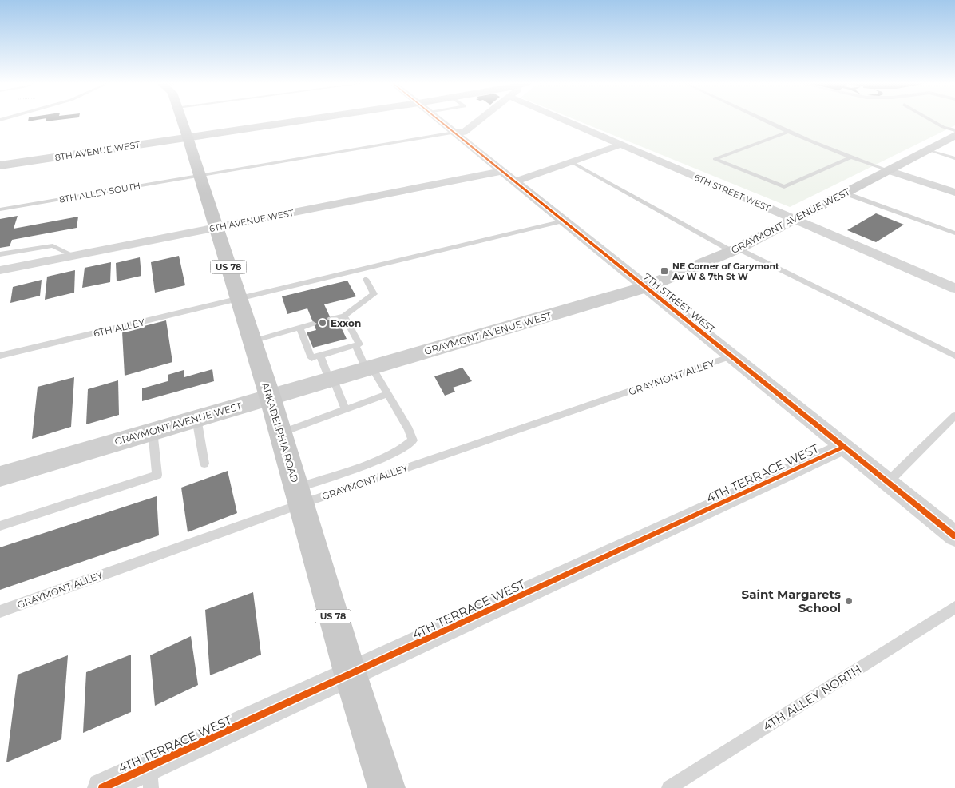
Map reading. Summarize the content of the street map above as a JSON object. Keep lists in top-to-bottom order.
{
  "streets": {
    "main road": [
      "8TH AVENUE WEST",
      "GRAYMONT AVENUE WEST",
      "US 78",
      "ARKADELPHIA ROAD"
    ],
    "street": [
      "6TH STREET WEST",
      "6TH AVENUE WEST",
      "7TH STREET WEST",
      "4TH TERRACE WEST"
    ],
    "lane": [
      "8TH ALLEY SOUTH",
      "6TH ALLEY",
      "GRAYMONT ALLEY",
      "4TH ALLEY NORTH"
    ]
  },
  "crossings": [
    ["8TH AVENUE WEST", "ARKADELPHIA ROAD"],
    ["8TH ALLEY SOUTH", "7TH STREET WEST"],
    ["8TH ALLEY SOUTH", "ARKADELPHIA ROAD"],
    ["6TH STREET WEST", "GRAYMONT AVENUE WEST"],
    ["6TH AVENUE WEST", "7TH STREET WEST"],
    ["6TH AVENUE WEST", "ARKADELPHIA ROAD"],
    ["GRAYMONT AVENUE WEST", "7TH STREET WEST"],
    ["GRAYMONT AVENUE WEST", "ARKADELPHIA ROAD"],
    ["7TH STREET WEST", "6TH ALLEY"],
    ["7TH STREET WEST", "GRAYMONT ALLEY"],
    ["7TH STREET WEST", "4TH TERRACE WEST"],
    ["6TH ALLEY", "ARKADELPHIA ROAD"],
    ["GRAYMONT ALLEY", "ARKADELPHIA ROAD"],
    ["ARKADELPHIA ROAD", "4TH TERRACE WEST"]
  ],
  "places": {
    "transit": ["NE Corner of Garymont Av W & 7th St W"],
    "other": ["Exxon", "Saint Margarets School"]
  }
}
